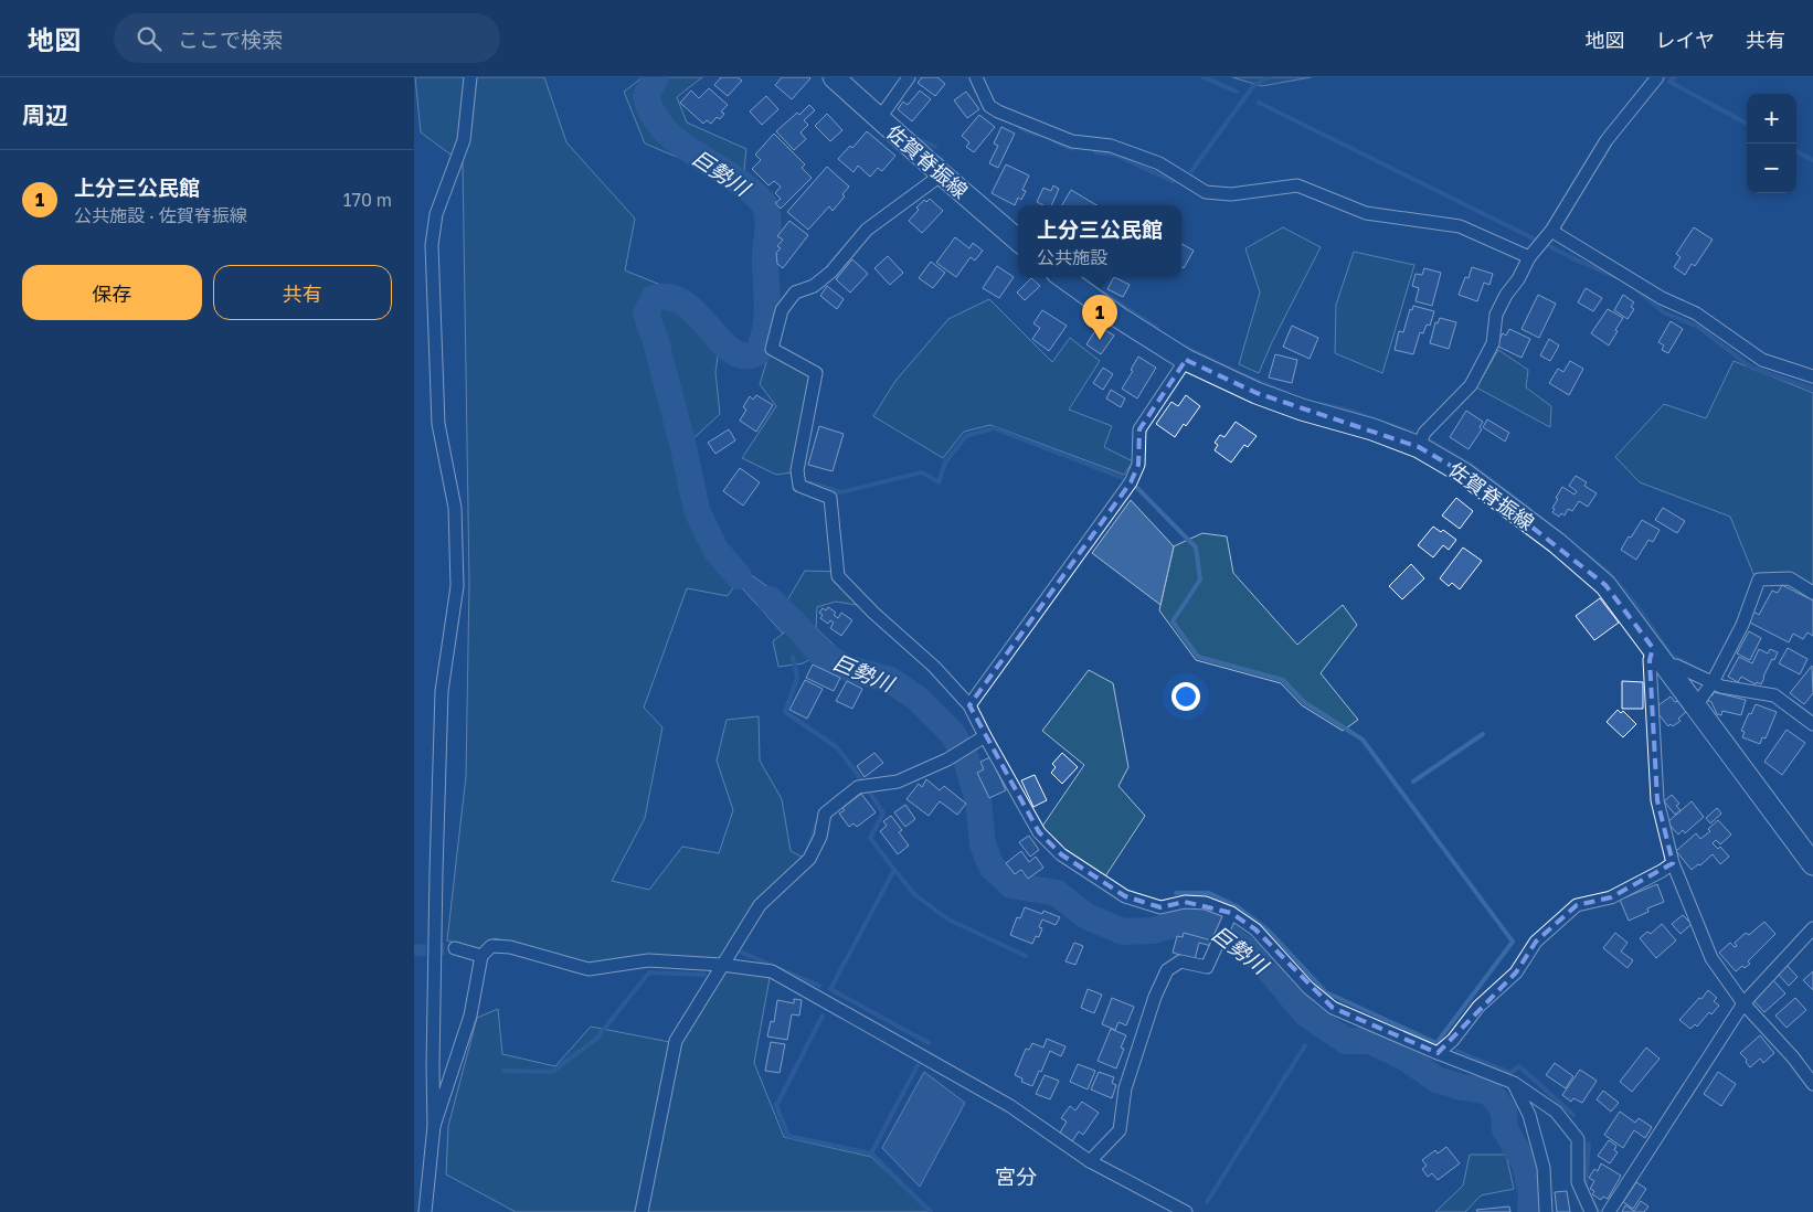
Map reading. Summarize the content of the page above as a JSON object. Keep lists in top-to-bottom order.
{
  "streets": {
    "main road": ["佐賀脊振線"]
  },
  "districts": ["宮分"],
  "water": ["巨勢川"],
  "page": {
    "header": "地図",
    "search": "ここで検索",
    "nav": ["地図", "レイヤ", "共有"],
    "heading": "周辺",
    "map_buttons": ["+", "−"],
    "list": [
      {
        "mark": "1",
        "name": "上分三公民館",
        "note": "公共施設 · 佐賀脊振線",
        "value": "170 m"
      }
    ],
    "popup": ["上分三公民館", "公共施設"],
    "buttons": ["保存", "共有"],
    "pins": "1"
  }
}
